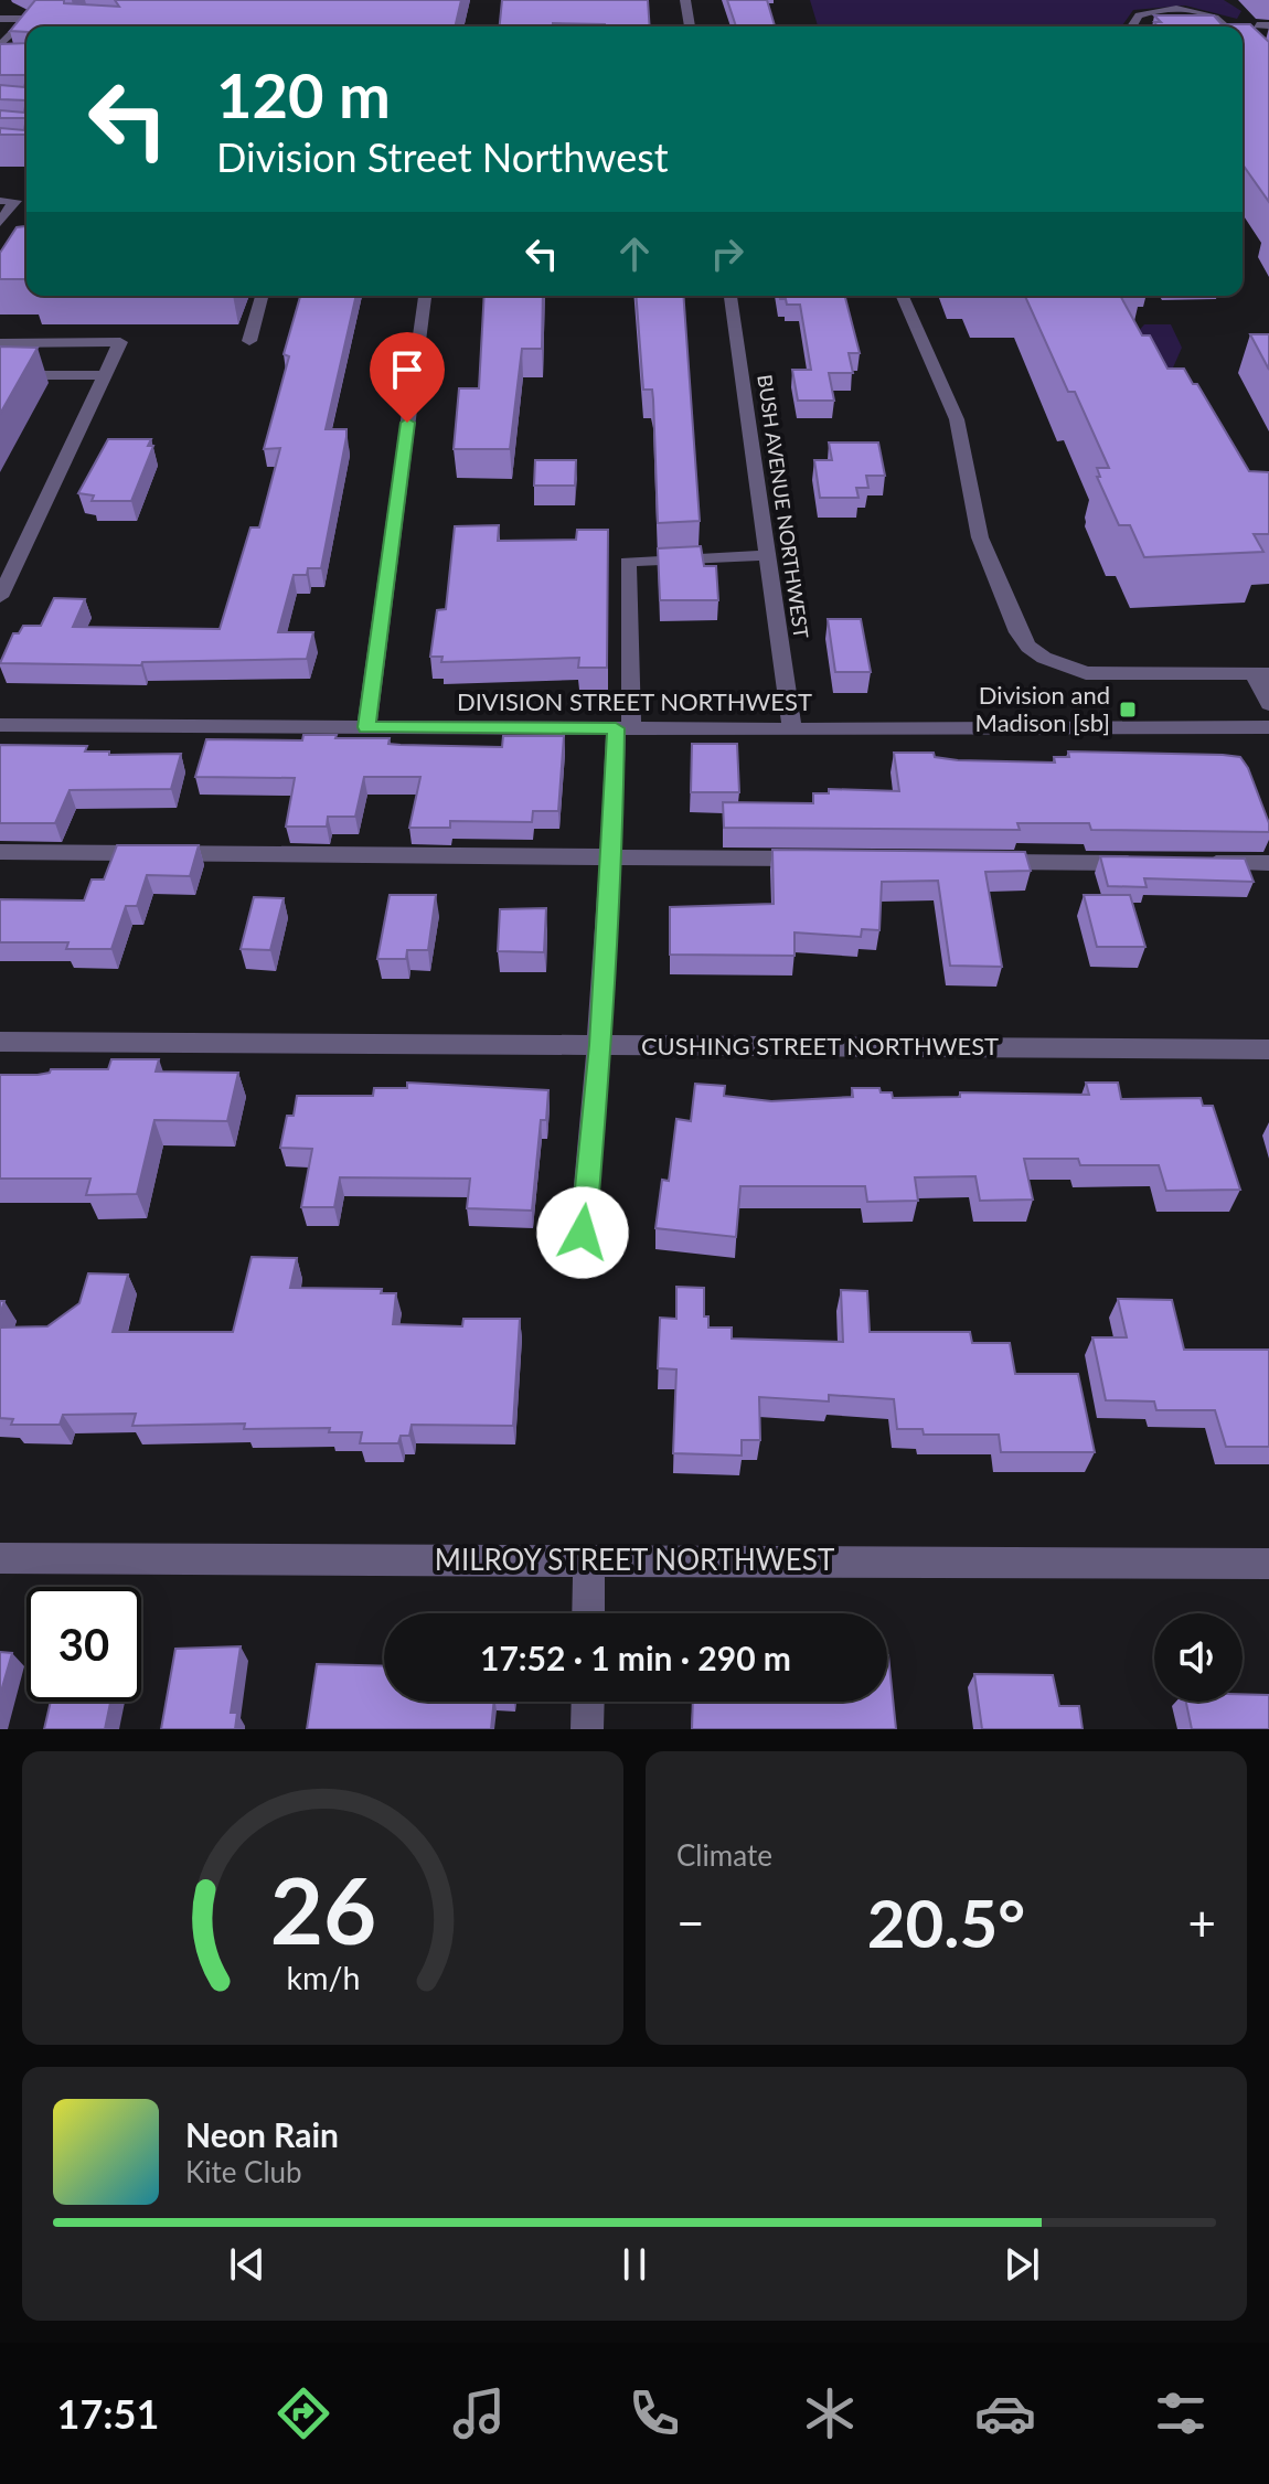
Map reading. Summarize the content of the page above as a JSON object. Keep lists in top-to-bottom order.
{
  "streets": {
    "street": [
      "BUSH AVENUE NORTHWEST",
      "DIVISION STREET NORTHWEST",
      "CUSHING STREET NORTHWEST",
      "MILROY STREET NORTHWEST"
    ]
  },
  "crossings": [
    ["BUSH AVENUE NORTHWEST", "DIVISION STREET NORTHWEST"]
  ],
  "places": {
    "transit": ["Division and Madison [sb]"]
  },
  "page": {
    "turn": ["120 m", "Division Street Northwest"],
    "limit": "30",
    "trip": "17:52 · 1 min · 290 m",
    "tile": "Climate",
    "heat": ["−", "20.5°", "+"],
    "song": ["Neon Rain", "Kite Club"],
    "tabs": "17:51",
    "gauge": ["26", "km/h"]
  }
}
